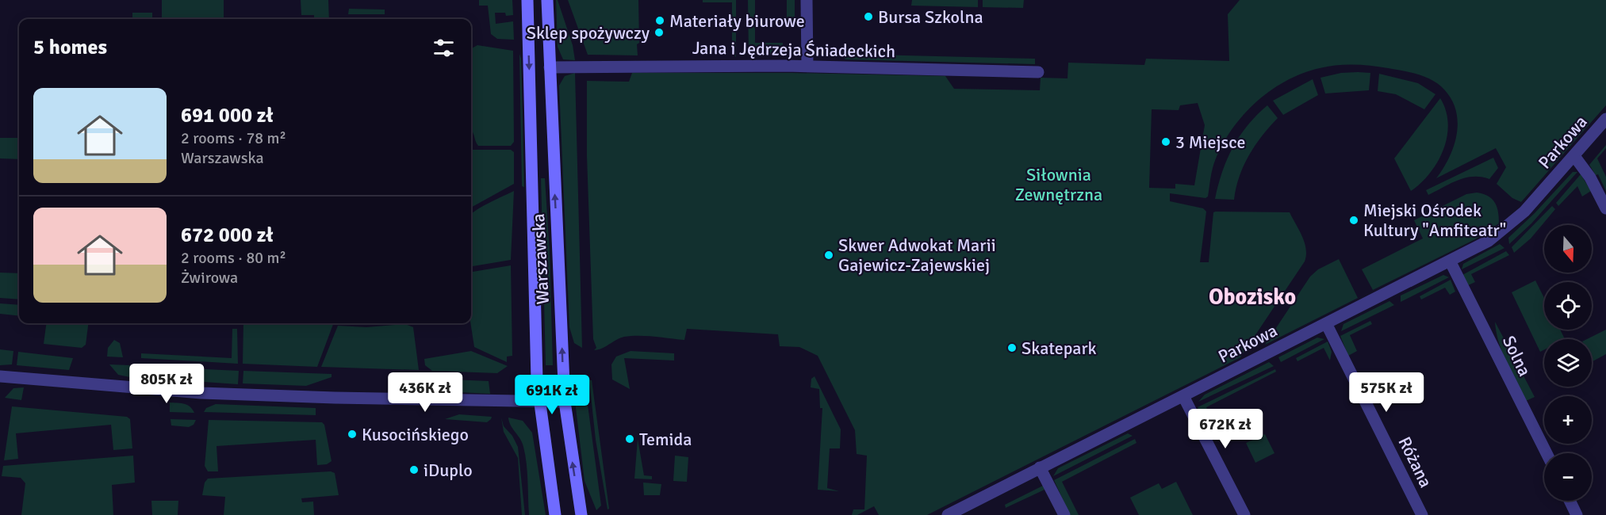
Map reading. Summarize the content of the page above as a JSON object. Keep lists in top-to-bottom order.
{
  "streets": {
    "street": [
      "Jana i Jędrzeja Śniadeckich",
      "Parkowa",
      "Warszawska",
      "Solna",
      "Różana"
    ]
  },
  "crossings": [
    ["Jana i Jędrzeja Śniadeckich", "Warszawska"],
    ["Parkowa", "Solna"],
    ["Parkowa", "Różana"]
  ],
  "districts": ["Obozisko"],
  "parks": ["Siłownia Zewnętrzna"],
  "places": [
    "Bursa Szkolna",
    "Materiały biurowe",
    "Sklep spożywczy",
    "3 Miejsce",
    "Miejski Ośrodek Kultury \"Amfiteatr\"",
    "Skwer Adwokat Marii Gajewicz-Zajewskiej",
    "Skatepark",
    "Kusocińskiego",
    "Temida",
    "iDuplo"
  ],
  "north": "bottom",
  "page": {
    "heading": "5 homes",
    "list": [
      {
        "name": "691 000 zł",
        "note": "2 rooms · 78 m² · Warszawska"
      },
      {
        "name": "672 000 zł",
        "note": "2 rooms · 80 m² · Żwirowa"
      }
    ],
    "map_buttons": ["+", "−"],
    "price": [
      "805K zł",
      "436K zł",
      "575K zł",
      "691K zł",
      "672K zł"
    ]
  }
}
